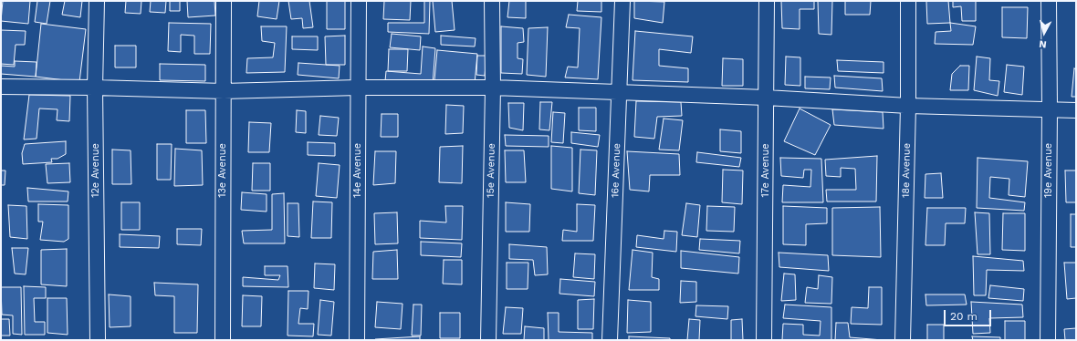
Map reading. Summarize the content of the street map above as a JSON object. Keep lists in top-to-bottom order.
{
  "streets": {
    "street": [
      "12e Avenue",
      "13e Avenue",
      "14e Avenue",
      "15e Avenue",
      "16e Avenue",
      "17e Avenue",
      "18e Avenue",
      "19e Avenue"
    ]
  },
  "scale_bar": "20 m",
  "north": "bottom"
}
